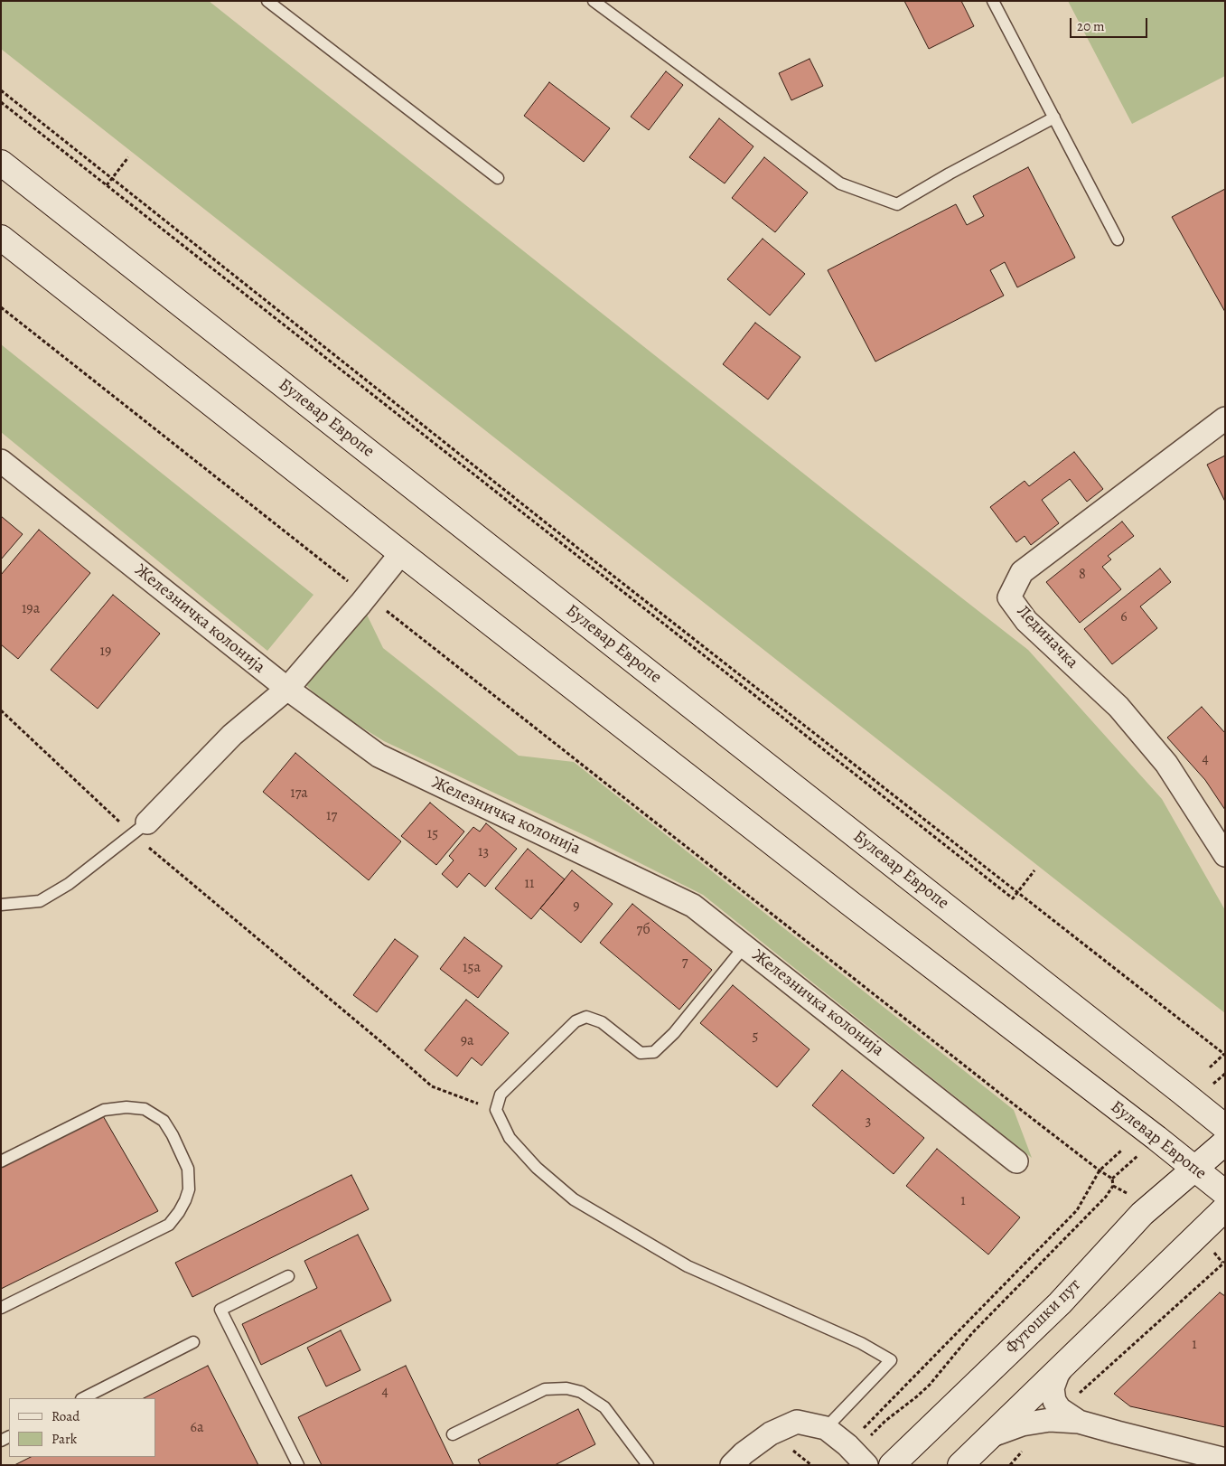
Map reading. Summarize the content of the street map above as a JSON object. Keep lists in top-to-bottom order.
{
  "streets": {
    "main road": ["Булевар Европе", "Футошки пут"],
    "street": ["Железничка колонија", "Лединачка"]
  },
  "crossings": [
    ["Булевар Европе", "Футошки пут"]
  ],
  "house_numbers": [
    "8",
    "19a",
    "6",
    "19",
    "4",
    "17a",
    "17",
    "15",
    "13",
    "11",
    "9",
    "7б",
    "7",
    "15a",
    "5",
    "9a",
    "3",
    "1",
    "1",
    "4",
    "6a"
  ],
  "legend": ["Road", "Park"],
  "scale_bar": "20 m"
}
